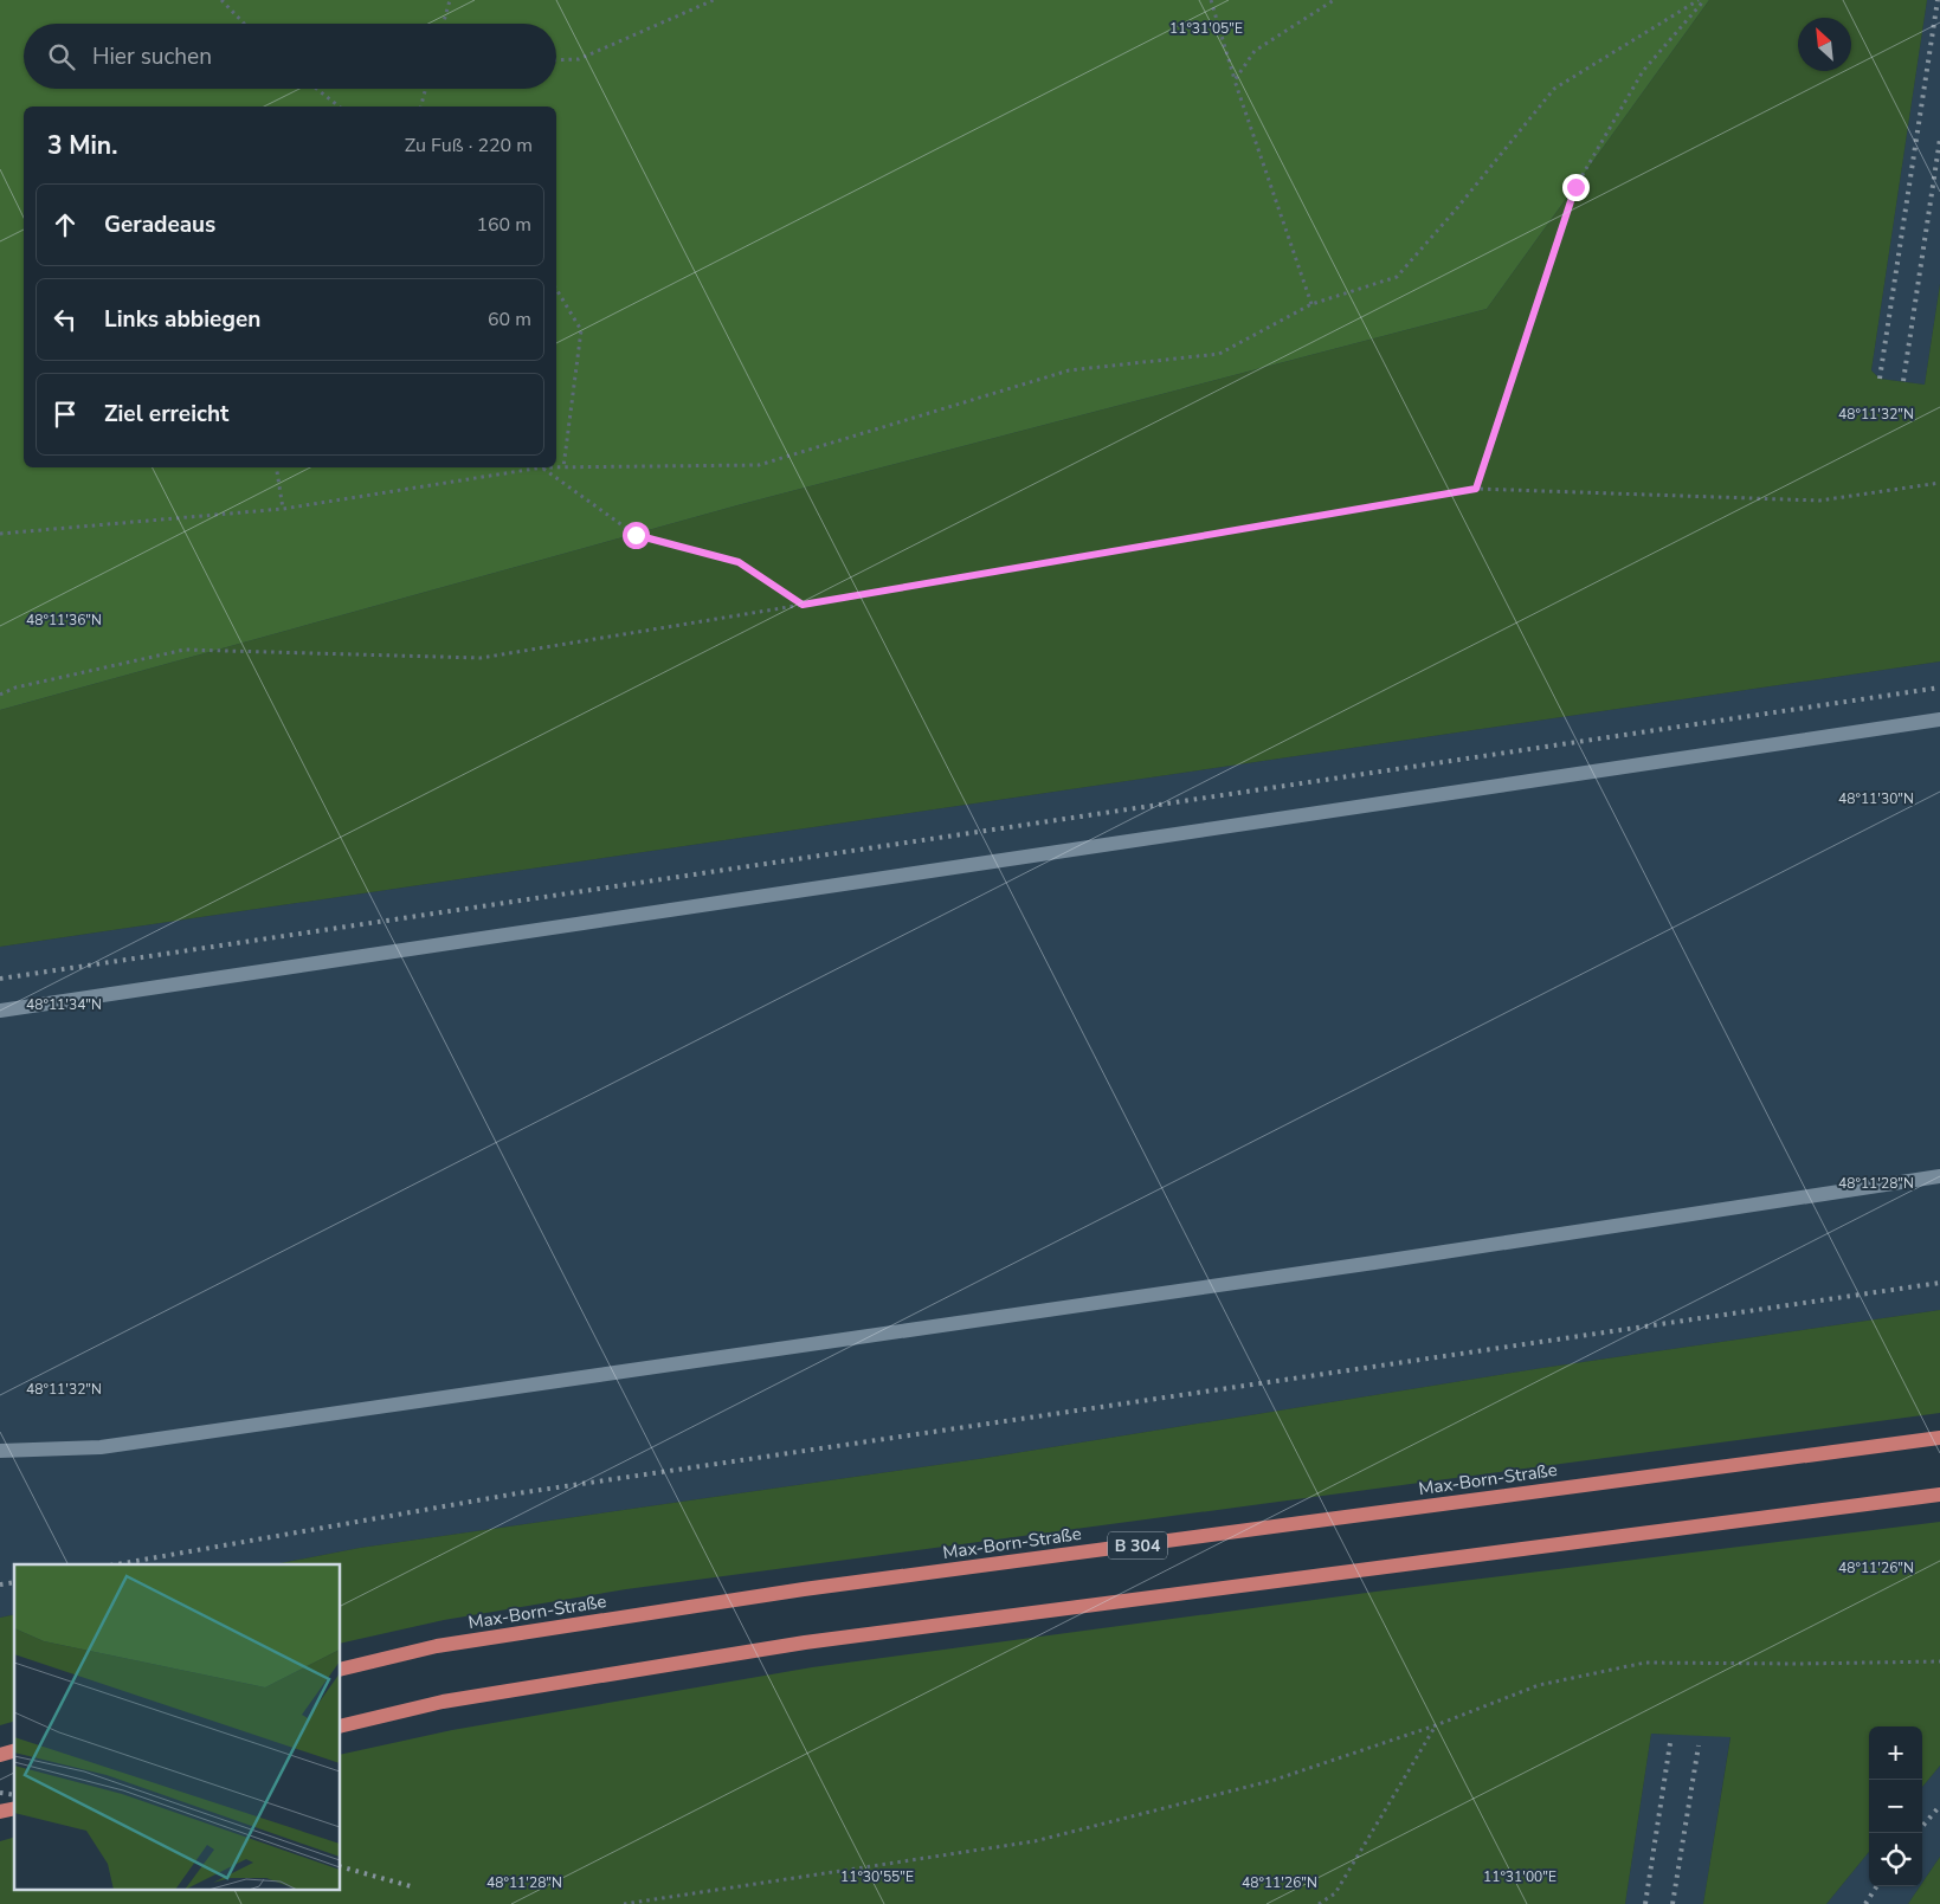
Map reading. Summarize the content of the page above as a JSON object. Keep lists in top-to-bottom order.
{
  "streets": {
    "main road": ["Max-Born-Straße", "B 304"]
  },
  "north": "top left",
  "page": {
    "search": "Hier suchen",
    "heading": ["3 Min.", "Zu Fuß · 220 m"],
    "list": [
      ["Geradeaus", "160 m"],
      ["Links abbiegen", "60 m"],
      "Ziel erreicht"
    ],
    "map_buttons": ["+", "−"]
  },
  "coordinates": [
    "11°31'05\"E",
    "48°11'32\"N",
    "48°11'36\"N",
    "48°11'30\"N",
    "48°11'34\"N",
    "48°11'28\"N",
    "48°11'26\"N",
    "11°30'55\"E",
    "11°31'00\"E"
  ]
}
